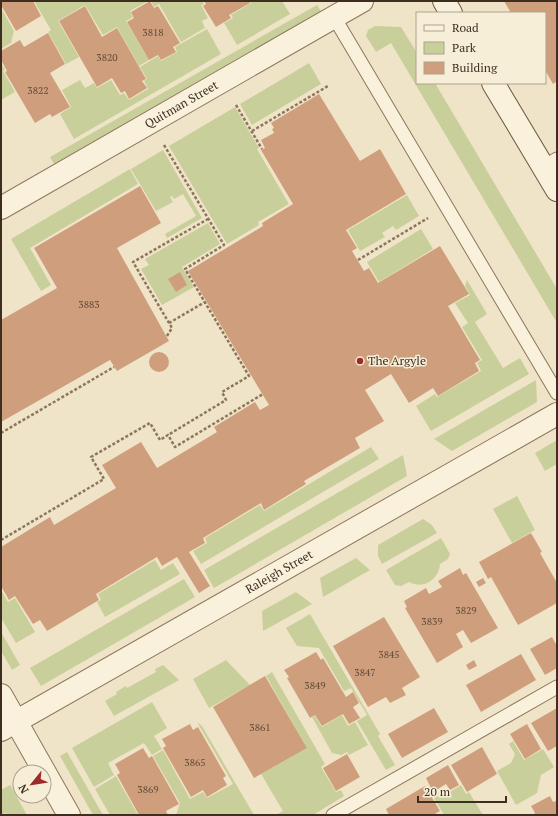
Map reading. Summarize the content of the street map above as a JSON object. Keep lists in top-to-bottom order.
{
  "streets": {
    "street": ["Quitman Street", "Raleigh Street"]
  },
  "places": ["The Argyle"],
  "house_numbers": [
    "3818",
    "3820",
    "3822",
    "3883",
    "3829",
    "3839",
    "3845",
    "3847",
    "3849",
    "3861",
    "3865",
    "3869"
  ],
  "legend": ["Road", "Park", "Building"],
  "scale_bar": "20 m",
  "north": "bottom left"
}
